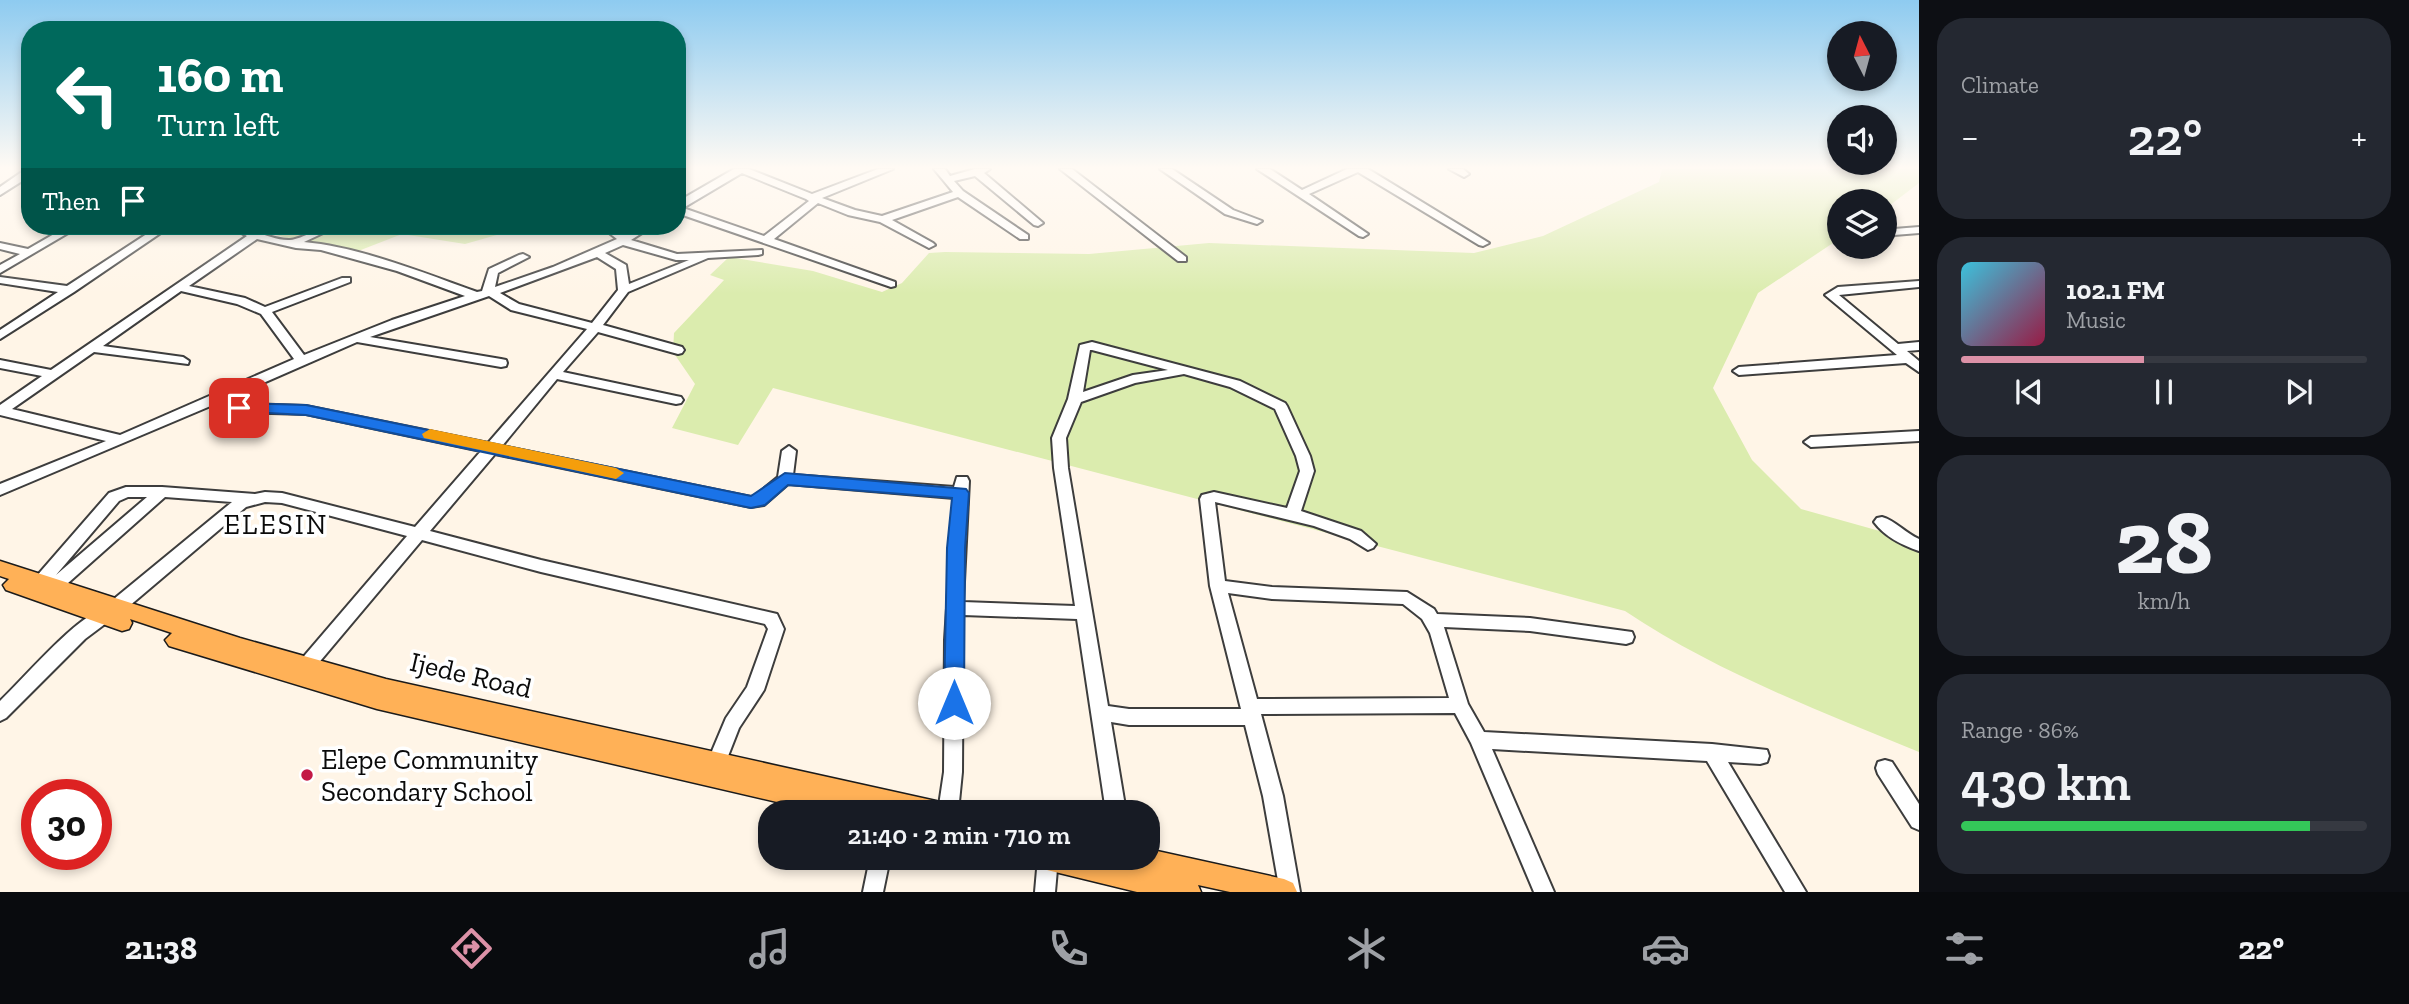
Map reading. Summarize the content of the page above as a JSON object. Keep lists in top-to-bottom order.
{
  "streets": {
    "main road": ["Ijede Road"]
  },
  "districts": ["ELESIN"],
  "places": ["Elepe Community Secondary School"],
  "north": "top",
  "page": {
    "tile": [
      "Climate",
      ["28", "km/h"],
      ["Range · 86%", "430 km"]
    ],
    "turn": ["160 m", "Turn left"],
    "heat": ["−", "22°", "+"],
    "then": "Then",
    "song": ["102.1 FM", "Music"],
    "limit": "30",
    "trip": "21:40 · 2 min · 710 m",
    "tabs": ["21:38", "22°"]
  }
}
